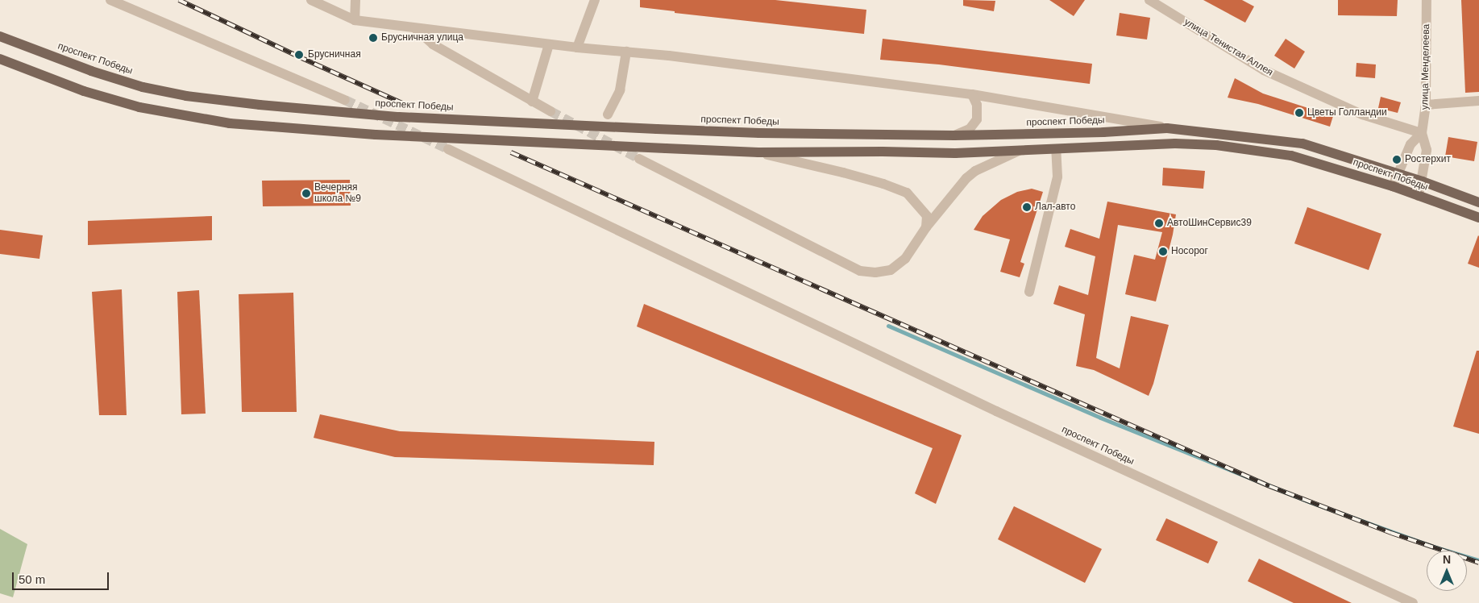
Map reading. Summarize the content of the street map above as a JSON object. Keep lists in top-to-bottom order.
{
  "streets": {
    "main road": ["проспект Победы"],
    "street": ["улица Тенистая Аллея", "улица Менделеева"]
  },
  "crossings": [
    ["улица Тенистая Аллея", "улица Менделеева"],
    ["проспект Победы", "улица Менделеева"]
  ],
  "places": [
    "Брусничная улица",
    "Брусничная",
    "Цветы Голландии",
    "Ростерхит",
    "Вечерняя школа №9",
    "Лал-авто",
    "АвтоШинСервис39",
    "Носорог"
  ],
  "scale_bar": "50 m",
  "north": "top"
}
